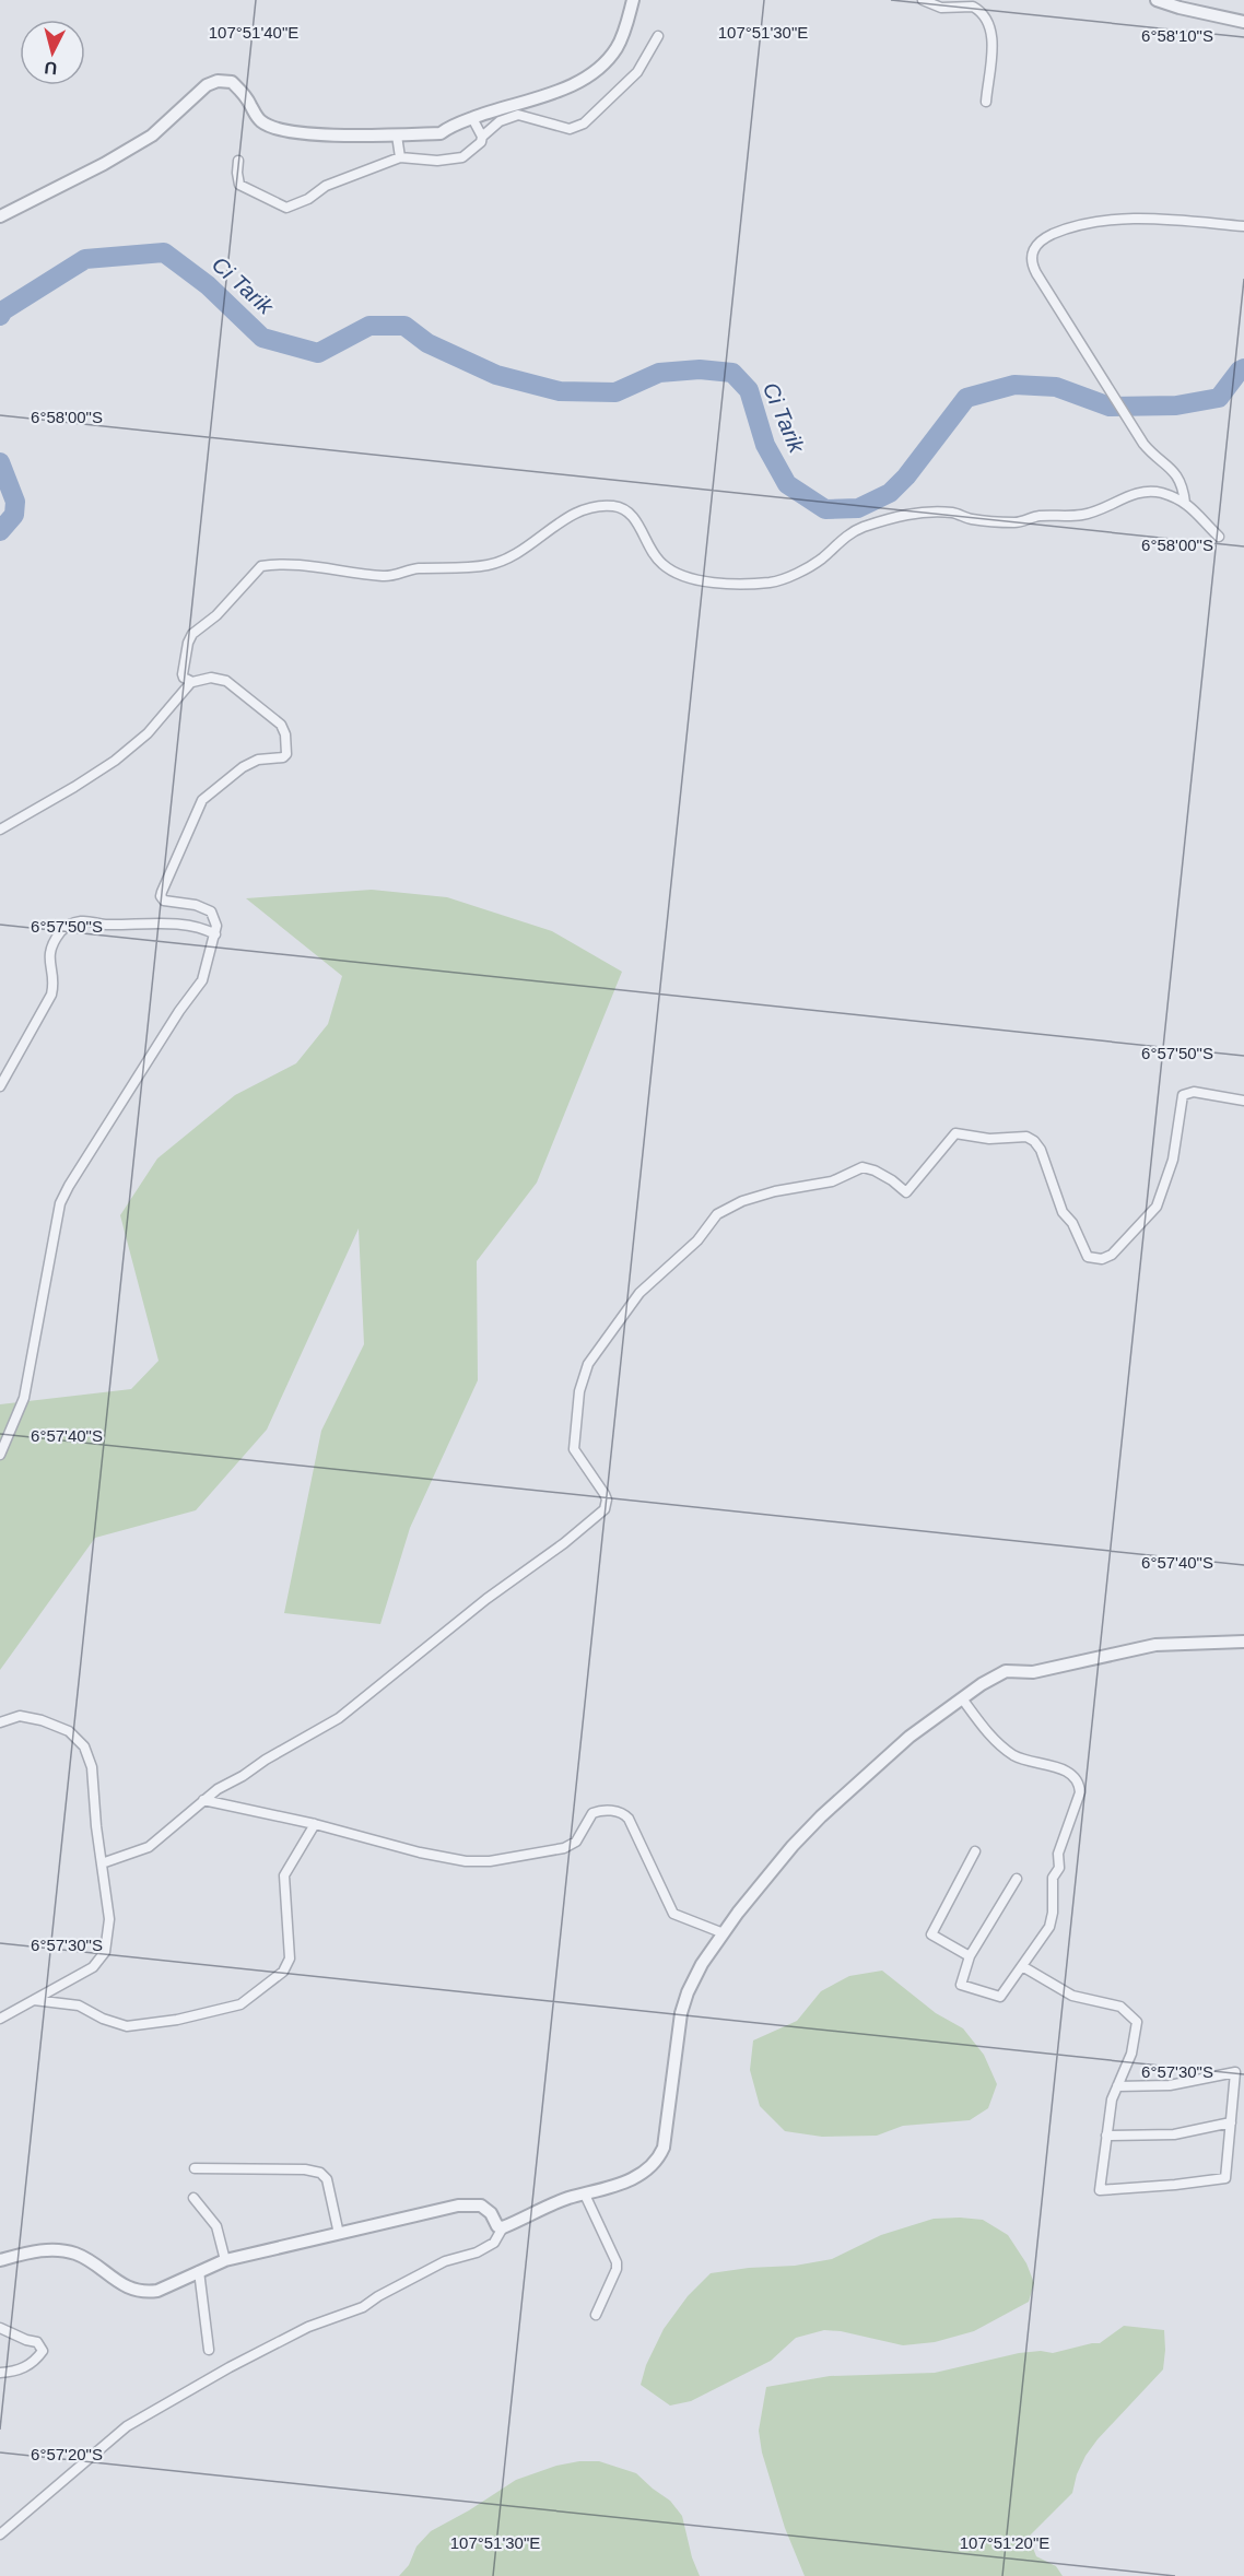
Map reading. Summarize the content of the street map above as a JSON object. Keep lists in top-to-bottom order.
{
  "water": ["Ci Tarik"],
  "north": "bottom",
  "coordinates": [
    "107°51'40\"E",
    "107°51'30\"E",
    "6°58'10\"S",
    "6°58'00\"S",
    "6°57'50\"S",
    "6°57'40\"S",
    "6°57'30\"S",
    "6°57'20\"S",
    "107°51'20\"E"
  ]
}
